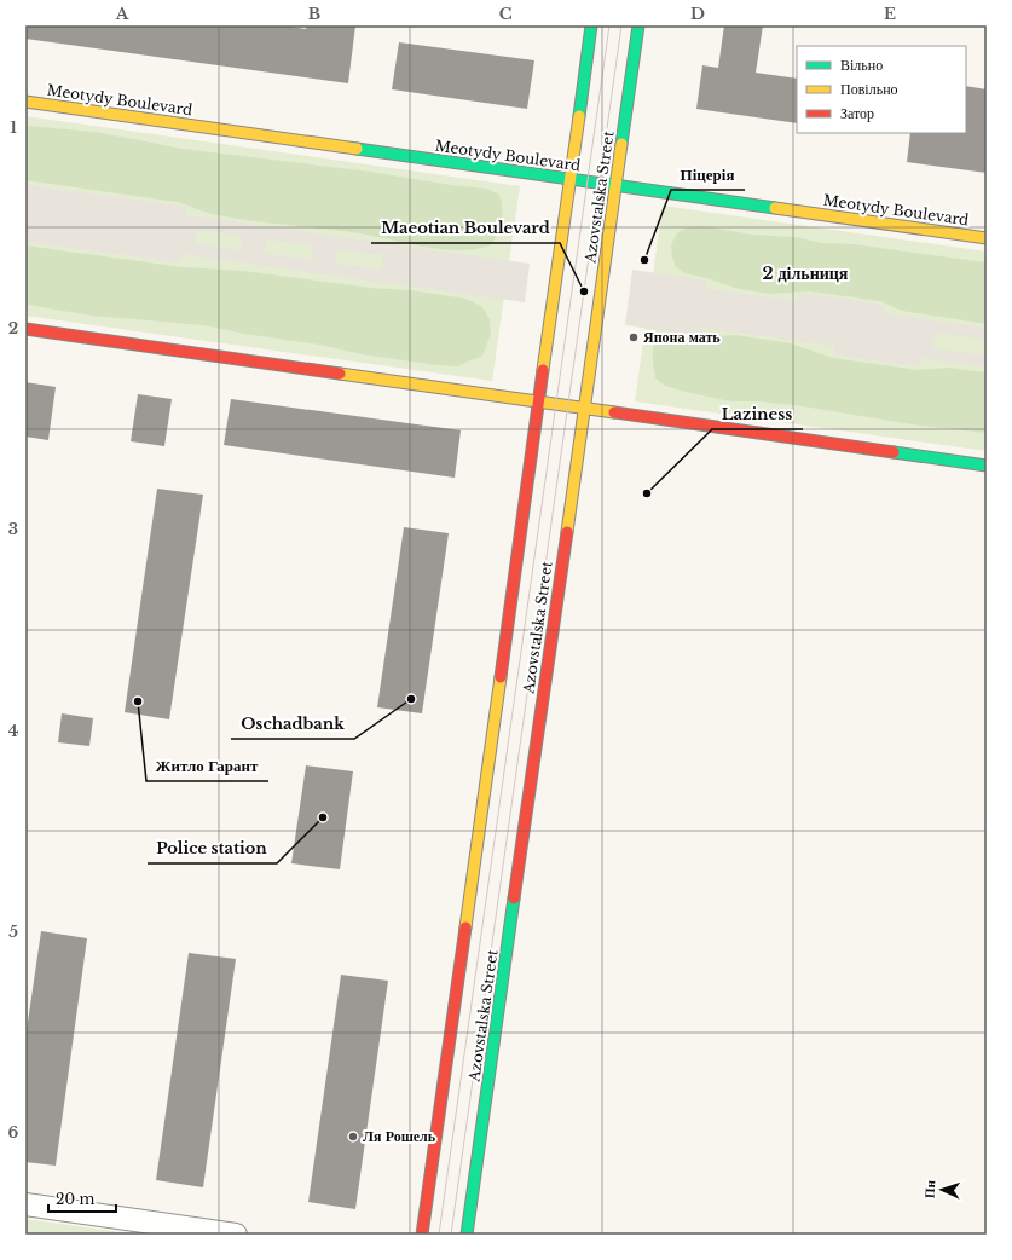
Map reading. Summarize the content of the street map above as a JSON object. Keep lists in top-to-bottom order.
{
  "streets": {
    "street": ["Meotydy Boulevard", "Azovstalska Street"]
  },
  "crossings": [
    ["Meotydy Boulevard", "Azovstalska Street"]
  ],
  "districts": ["2 дільниця"],
  "places": [
    "Піцерія",
    "Maeotian Boulevard",
    "Япона мать",
    "Laziness",
    "Oschadbank",
    "Житло Гарант",
    "Police station",
    "Ля Рошель"
  ],
  "legend": ["Вільно", "Повільно", "Затор"],
  "scale_bar": "20 m",
  "north": "left",
  "grid": {
    "columns": [
      "A",
      "B",
      "C",
      "D",
      "E"
    ],
    "rows": [
      "1",
      "2",
      "3",
      "4",
      "5",
      "6"
    ]
  }
}
